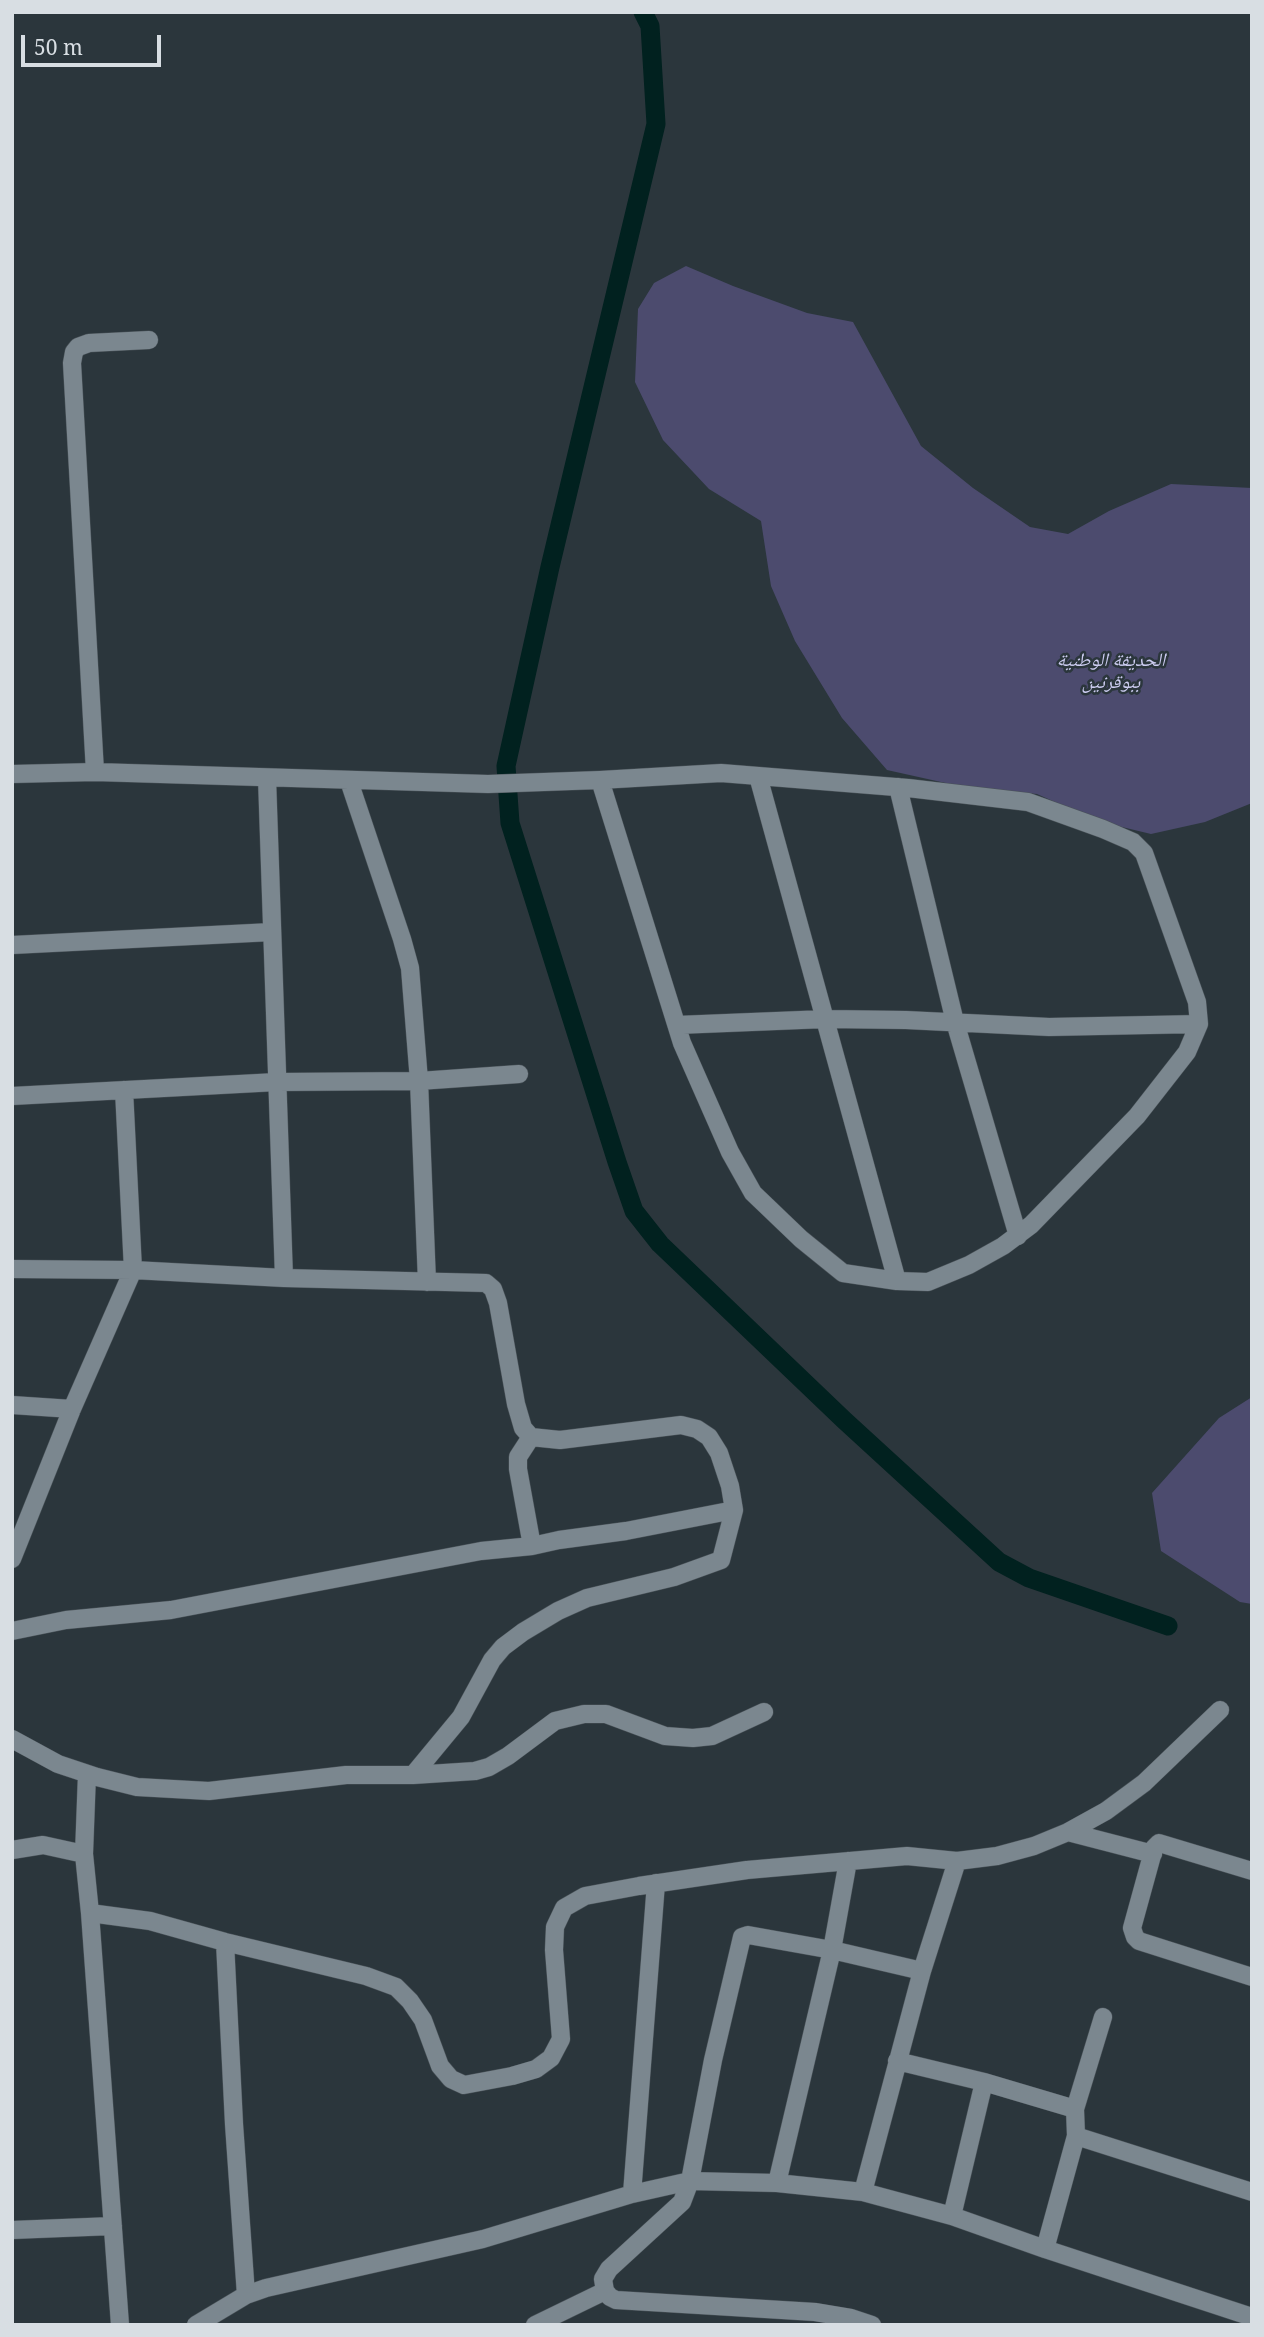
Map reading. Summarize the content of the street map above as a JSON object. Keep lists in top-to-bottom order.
{
  "parks": ["الحديقة الوطنية ببوقرنين"],
  "scale_bar": "50 m"
}
